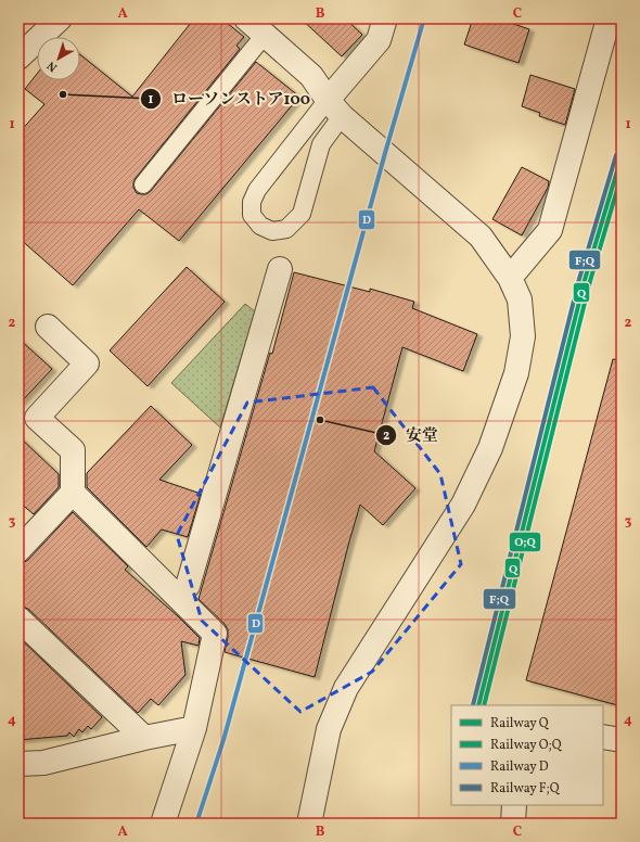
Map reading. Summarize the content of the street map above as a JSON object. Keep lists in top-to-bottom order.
{
  "places": ["ローソンストア100", "安堂"],
  "lines": [
    "rail line D",
    "rail line F;Q",
    "rail line Q",
    "rail line O;Q"
  ],
  "legend": [
    "Railway Q",
    "Railway O;Q",
    "Railway D",
    "Railway F;Q"
  ],
  "north": "bottom left",
  "grid": {
    "columns": ["A", "B", "C"],
    "rows": [
      "1",
      "2",
      "3",
      "4"
    ]
  }
}
